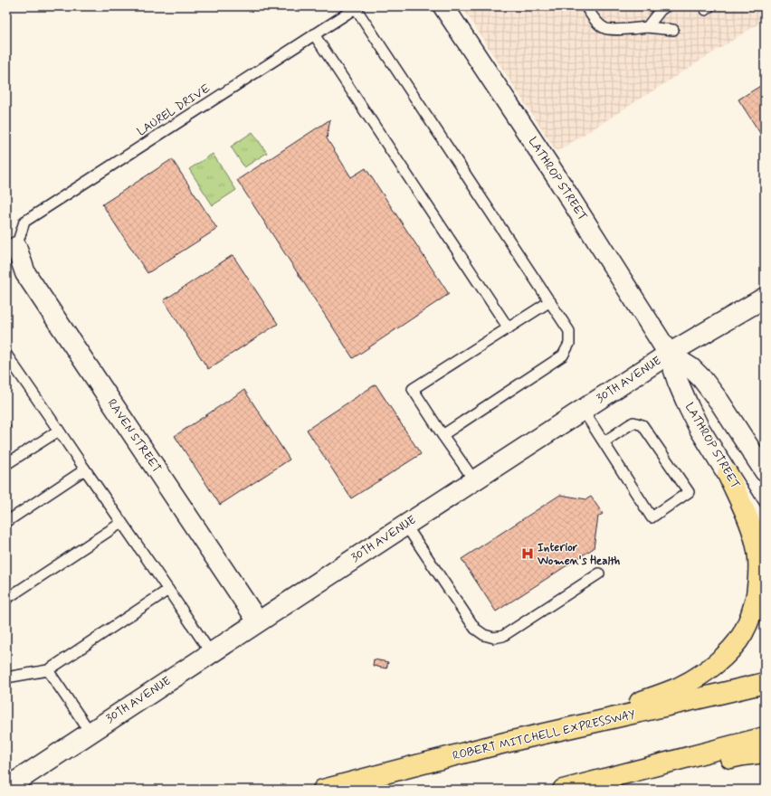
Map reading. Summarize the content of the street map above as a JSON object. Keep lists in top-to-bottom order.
{
  "streets": {
    "highway": ["ROBERT MITCHELL EXPRESSWAY"],
    "main road": ["LATHROP STREET", "30TH AVENUE", "RAVEN STREET"],
    "lane": ["LAUREL DRIVE"]
  },
  "crossings": [
    ["LAUREL DRIVE", "RAVEN STREET"],
    ["LATHROP STREET", "30TH AVENUE"],
    ["30TH AVENUE", "RAVEN STREET"]
  ],
  "places": {
    "hospital": ["Interior Women's Health"]
  }
}
